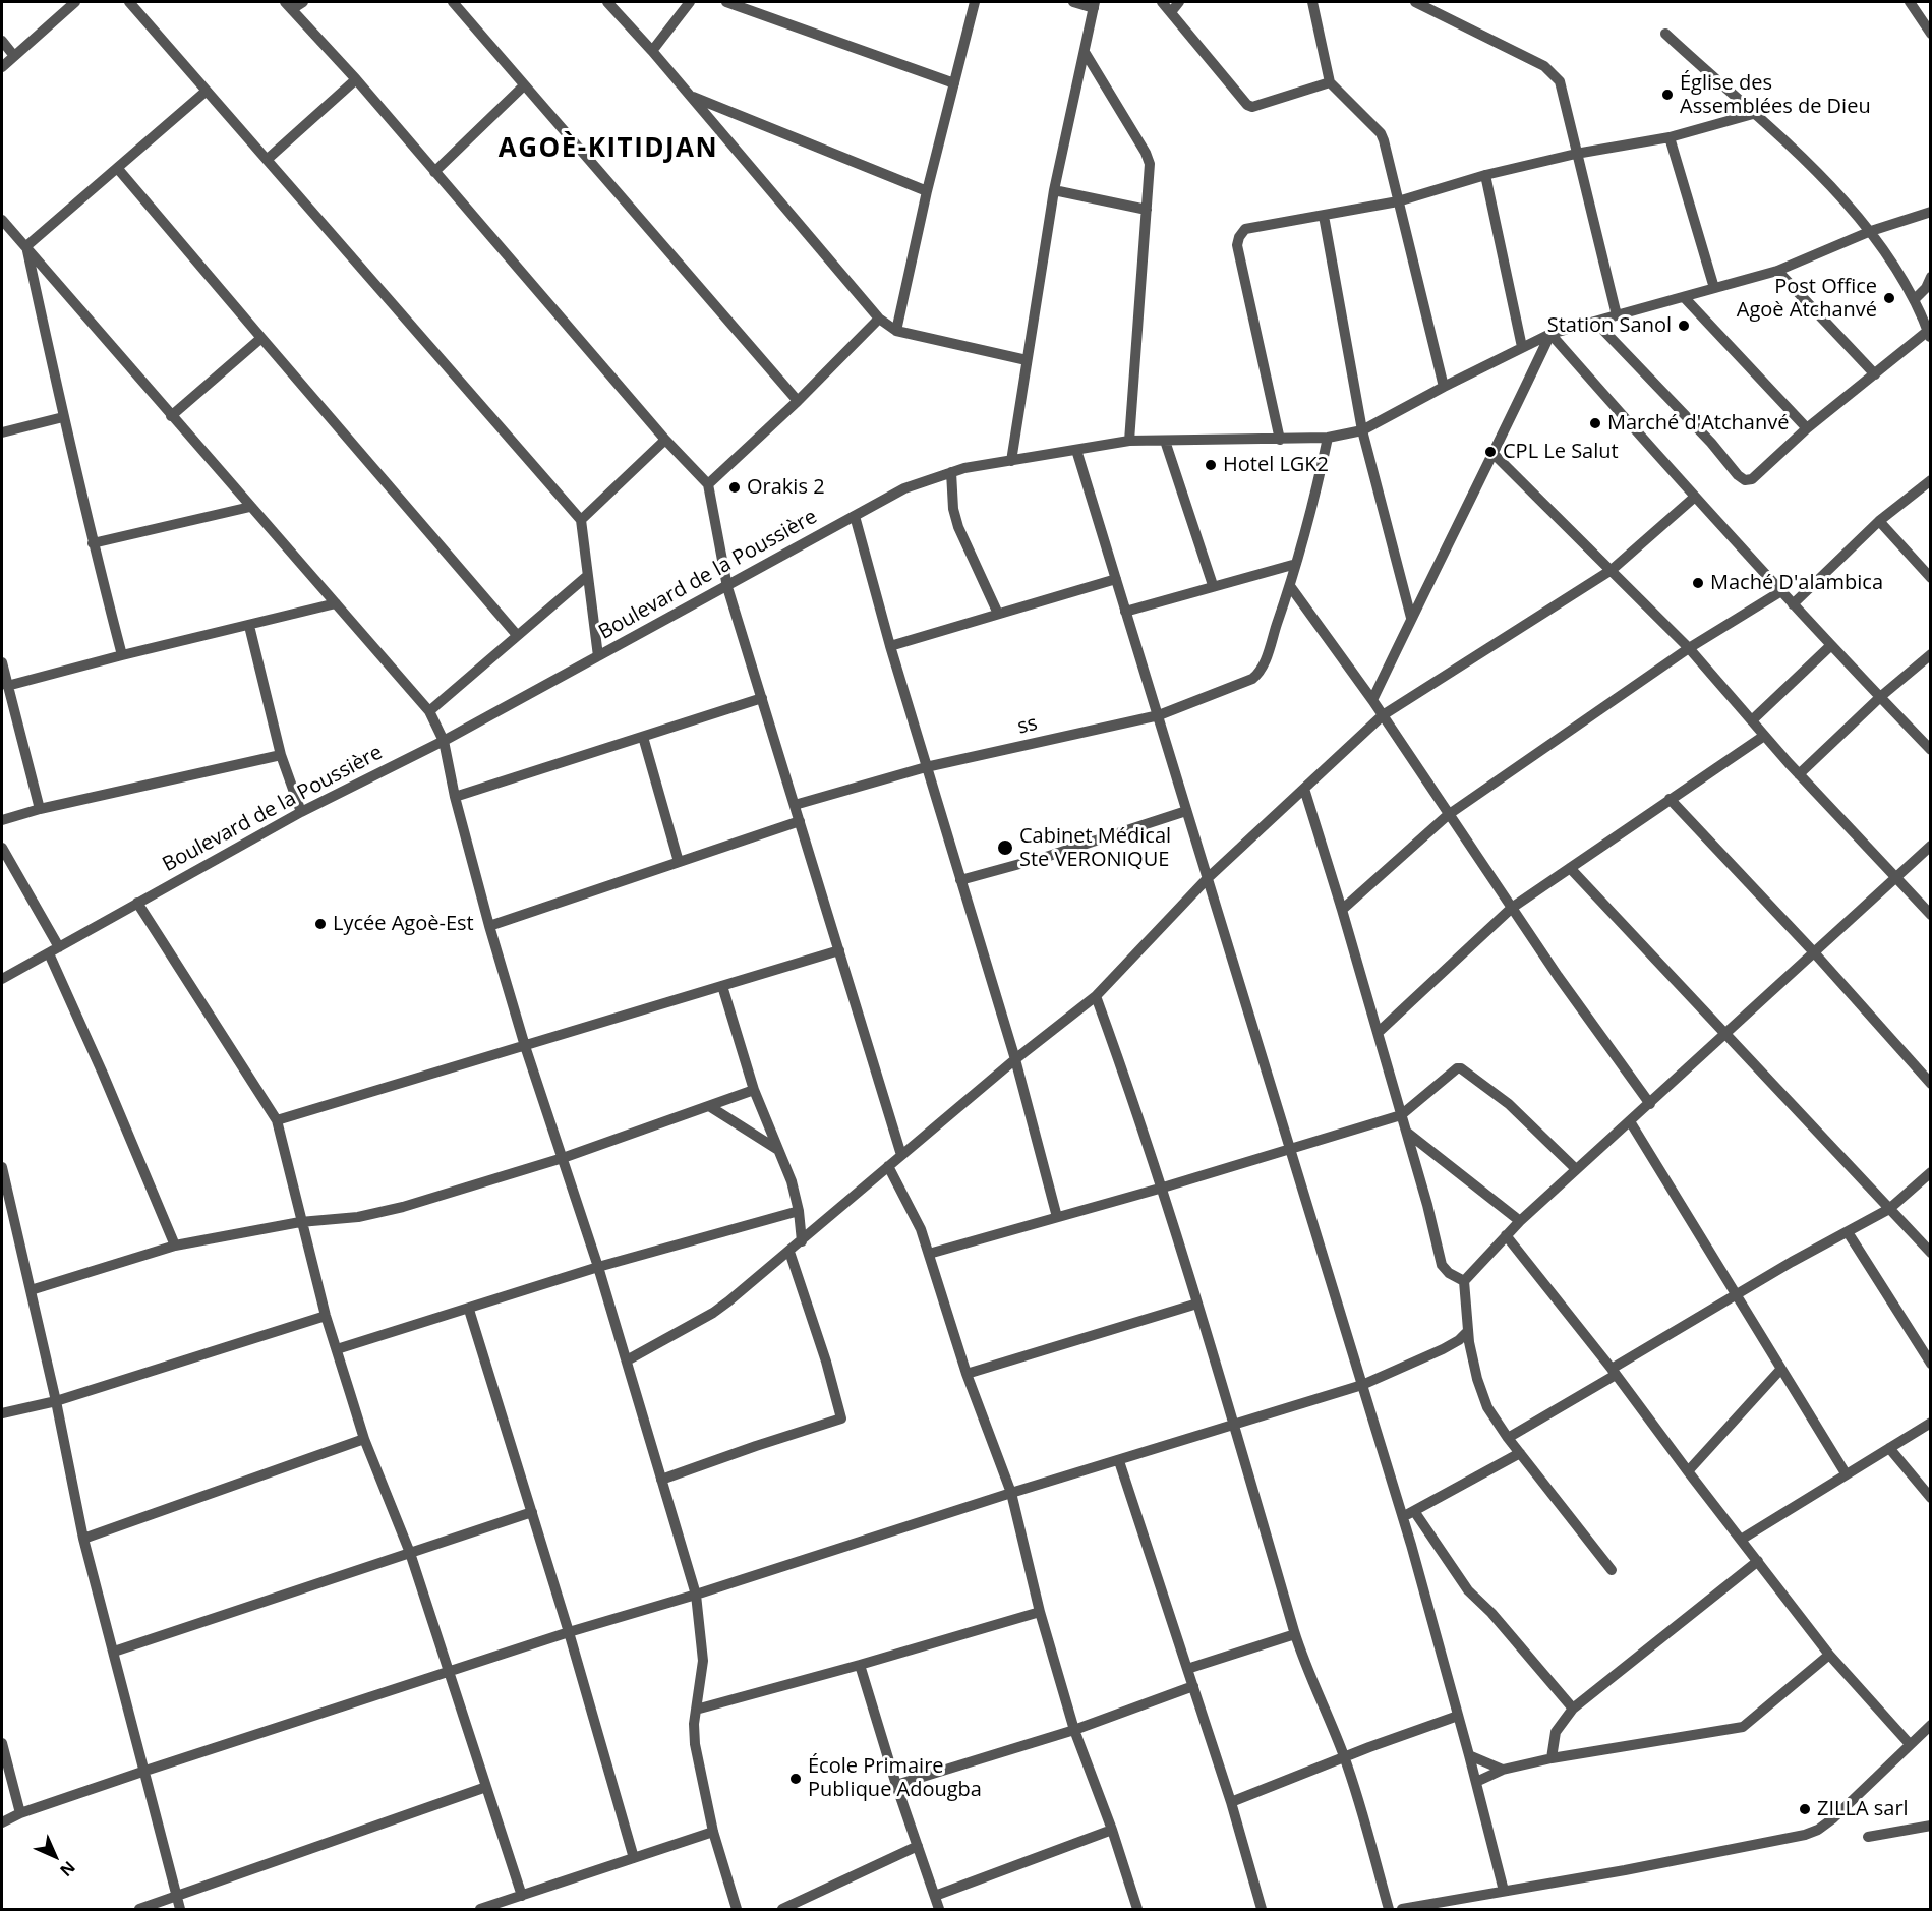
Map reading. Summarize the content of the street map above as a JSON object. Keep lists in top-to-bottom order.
{
  "streets": {
    "street": ["Boulevard de la Poussière", "ss"]
  },
  "districts": ["AGOÈ-KITIDJAN"],
  "places": [
    "Église des Assemblées de Dieu",
    "Post Office Agoè Atchanvé",
    "Station Sanol",
    "Marché d'Atchanvé",
    "CPL Le Salut",
    "Hotel LGK2",
    "Orakis 2",
    "Maché D'alambica",
    "Cabinet Médical Ste VERONIQUE",
    "Lycée Agoè-Est",
    "École Primaire Publique Adougba",
    "ZILLA sarl"
  ],
  "north": "bottom right"
}
